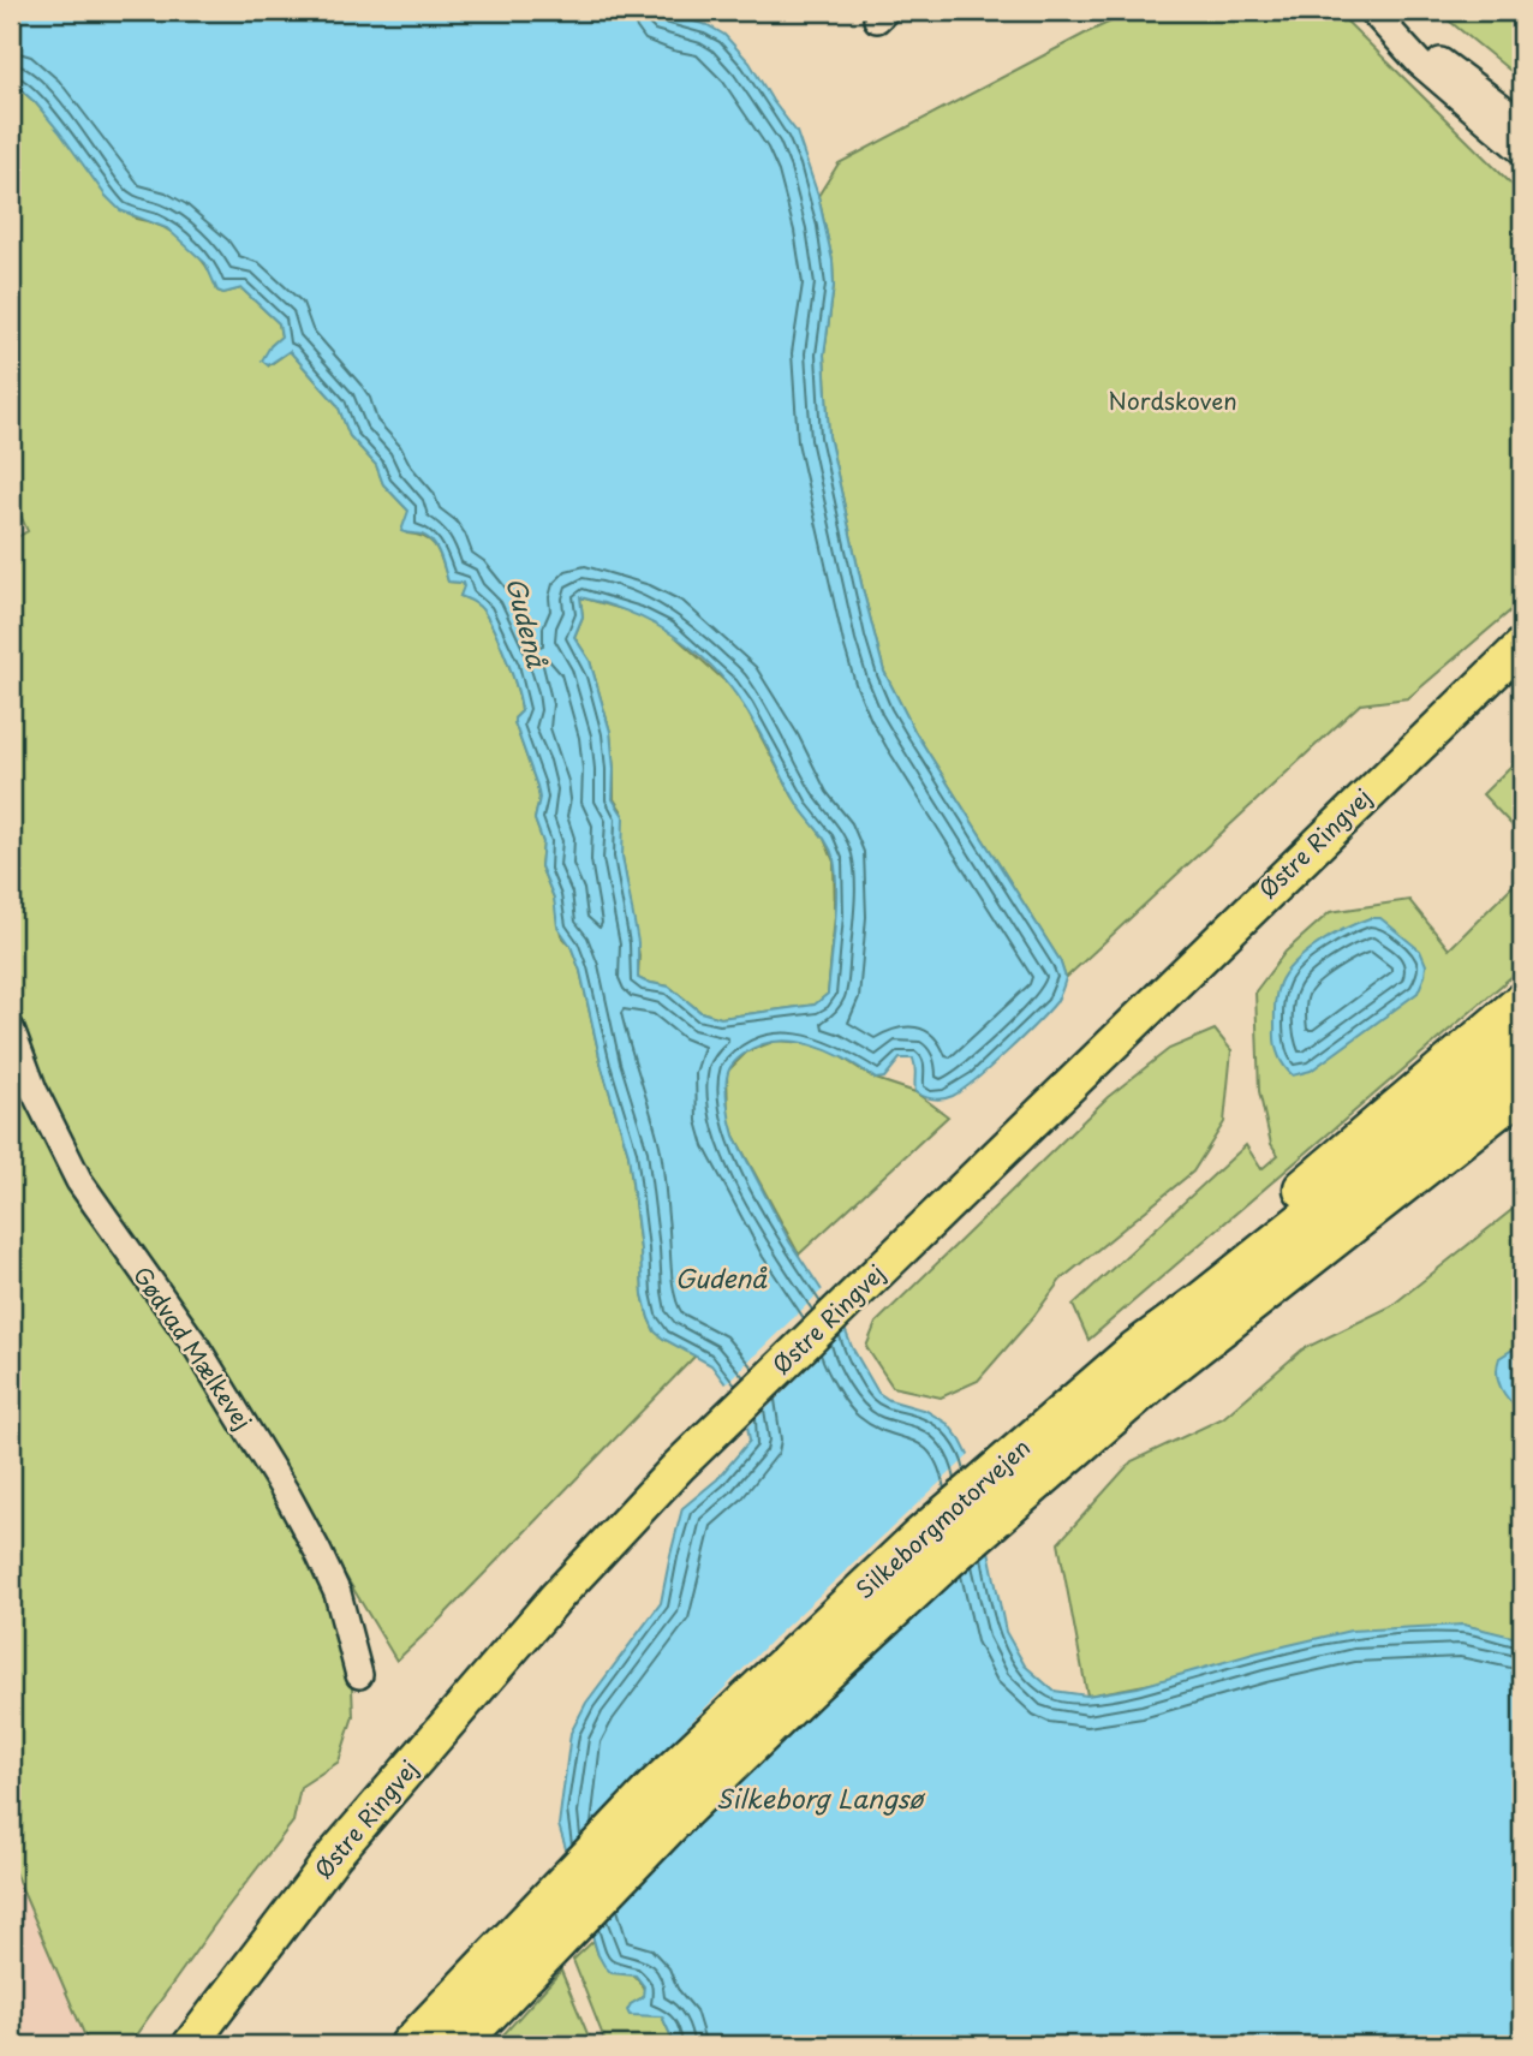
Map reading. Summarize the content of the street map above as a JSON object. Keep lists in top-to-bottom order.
{
  "streets": {
    "highway": ["Silkeborgmotorvejen"],
    "main road": ["Østre Ringvej"],
    "street": ["Gødvad Mælkevej"]
  },
  "water": ["Gudenå", "Silkeborg Langsø"],
  "parks": ["Nordskoven"]
}
